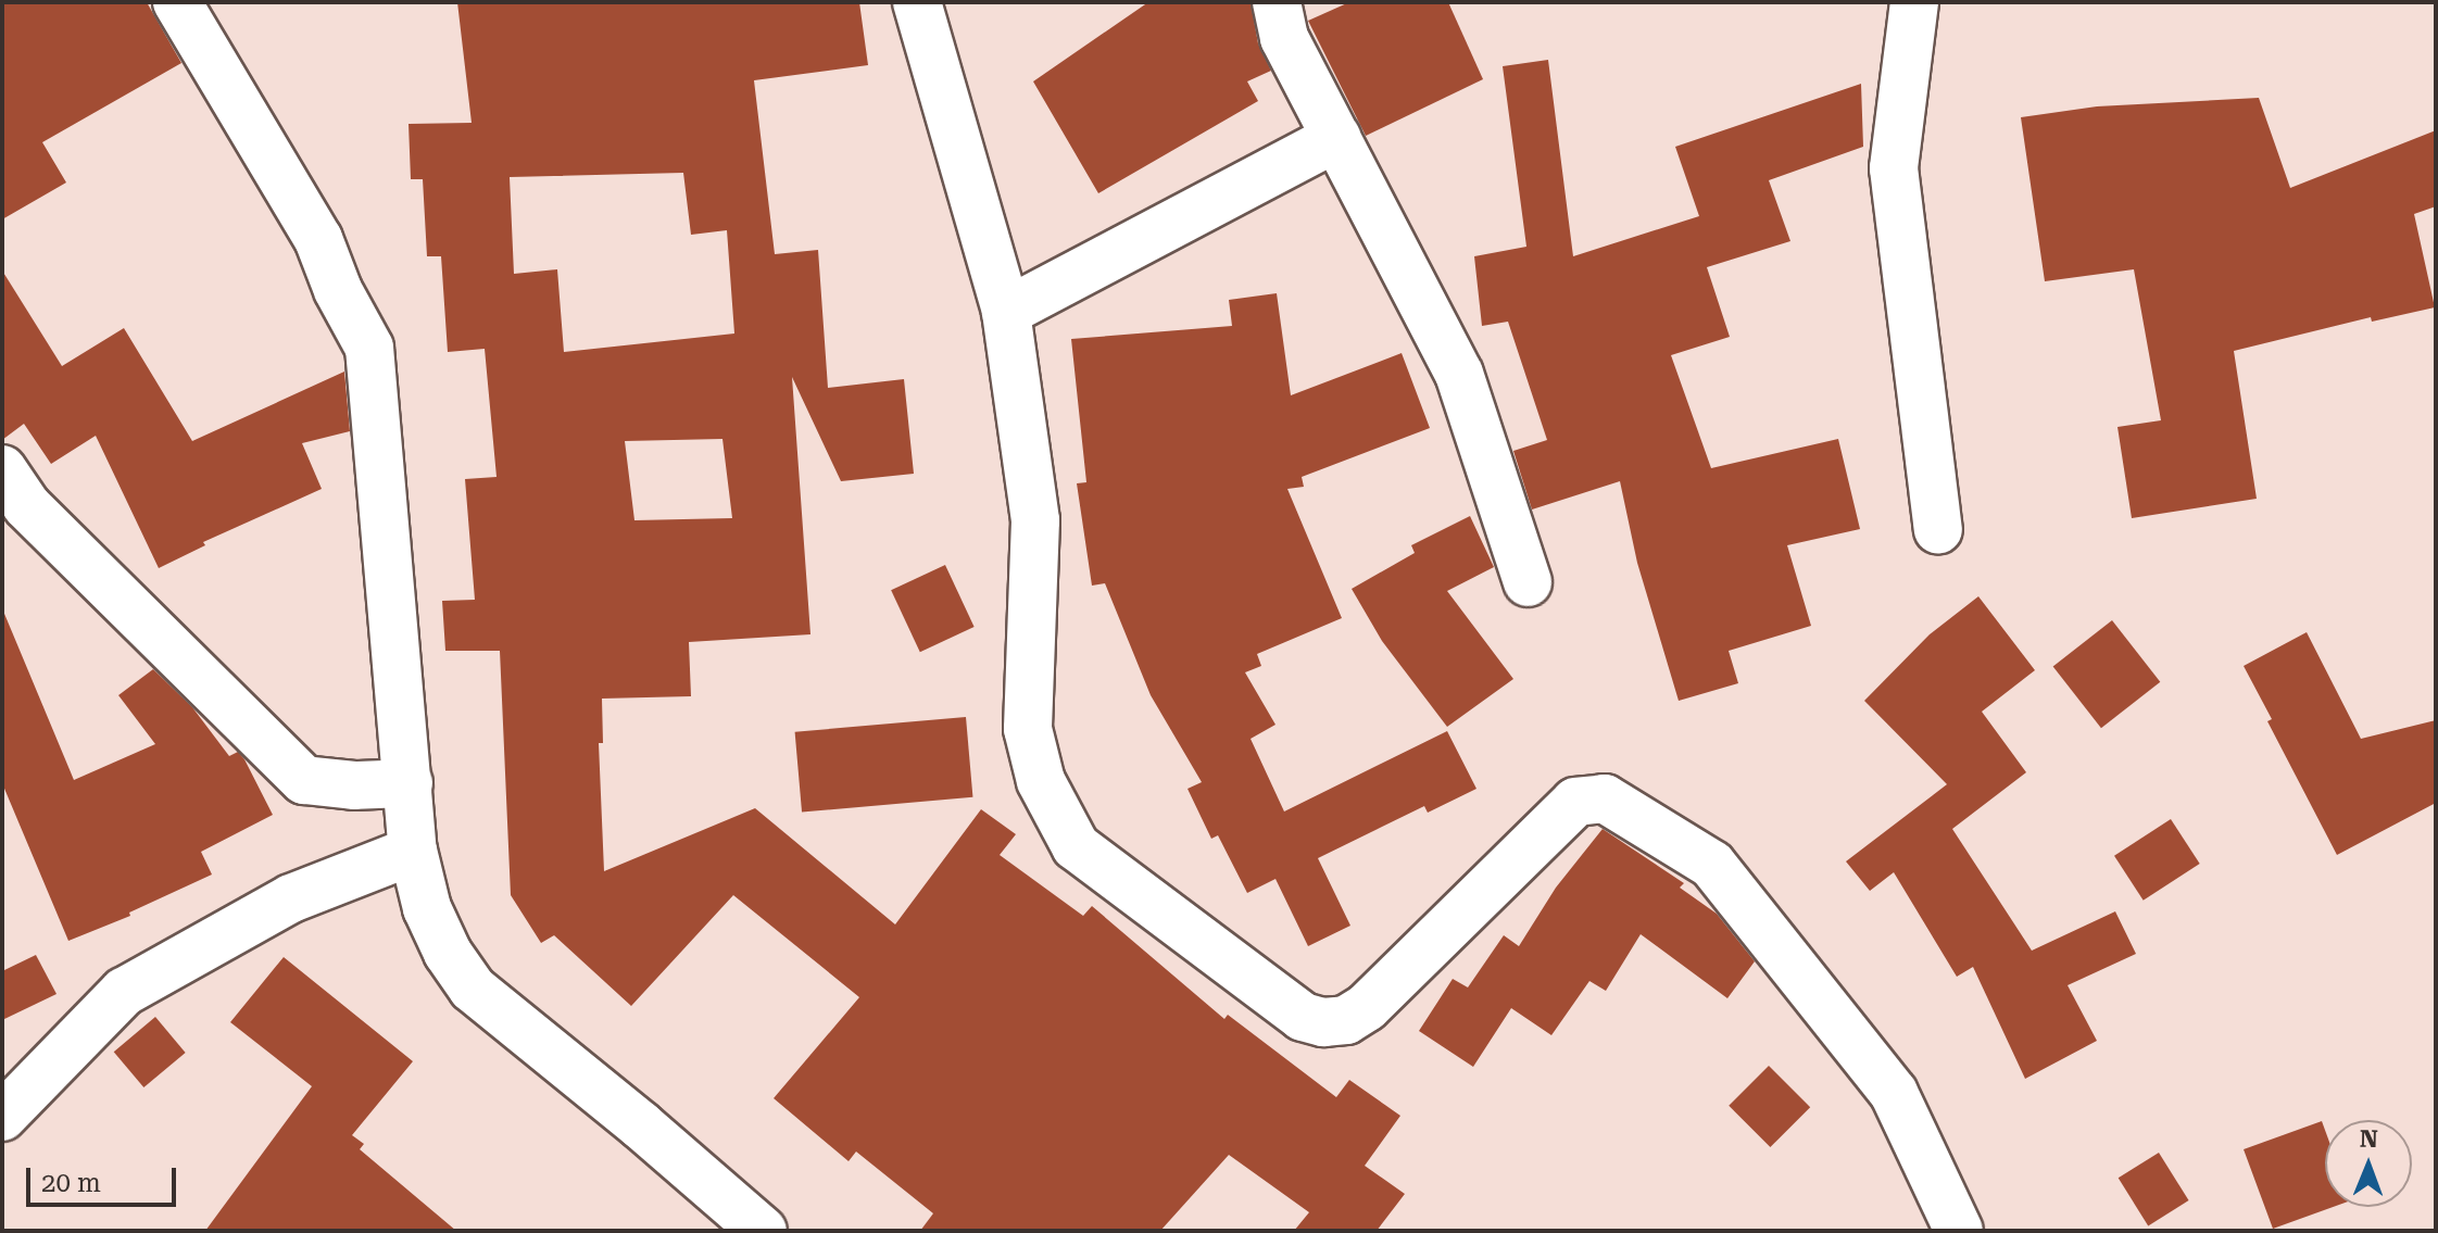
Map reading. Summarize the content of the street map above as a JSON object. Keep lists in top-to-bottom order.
{
  "scale_bar": "20 m",
  "north": "top"
}
